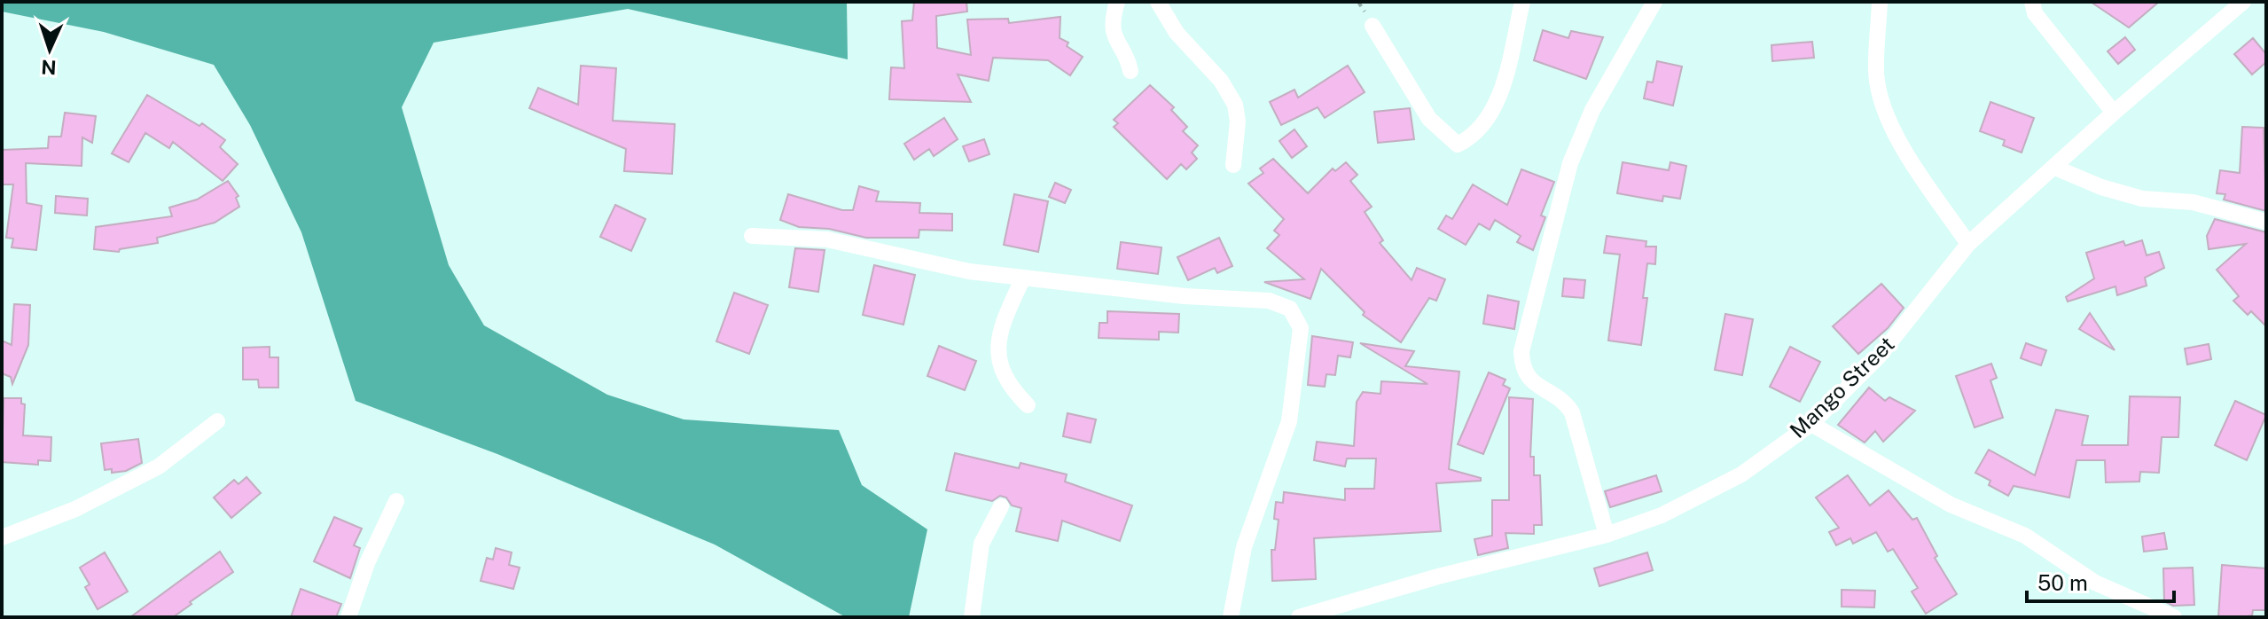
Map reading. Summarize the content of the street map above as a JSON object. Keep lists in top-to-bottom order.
{
  "streets": {
    "street": ["Mango Street"]
  },
  "scale_bar": "50 m",
  "north": "bottom"
}
